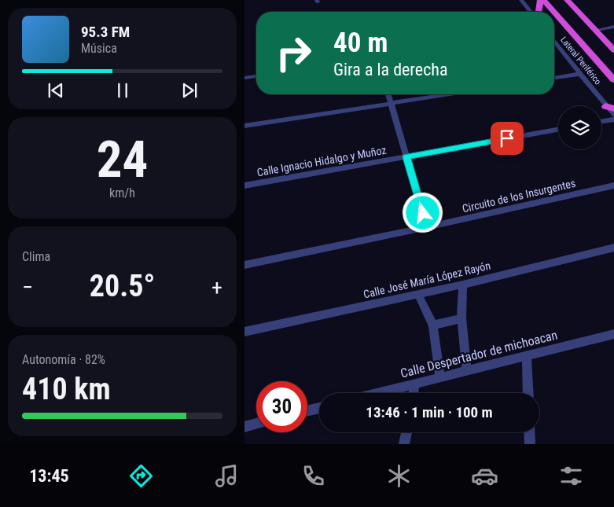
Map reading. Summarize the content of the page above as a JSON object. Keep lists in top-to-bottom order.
{
  "streets": {
    "street": [
      "Lateral Periférico",
      "Calle Ignacio Hidalgo y Muñoz",
      "Circuito de los Insurgentes",
      "Calle José María López Rayón",
      "Calle Despertador de michoacan"
    ]
  },
  "page": {
    "turn": ["40 m", "Gira a la derecha"],
    "song": ["95.3 FM", "Música"],
    "tile": [
      ["24", "km/h"],
      "Clima",
      ["Autonomía · 82%", "410 km"]
    ],
    "heat": ["−", "20.5°", "+"],
    "limit": "30",
    "trip": "13:46 · 1 min · 100 m",
    "tabs": "13:45"
  }
}
